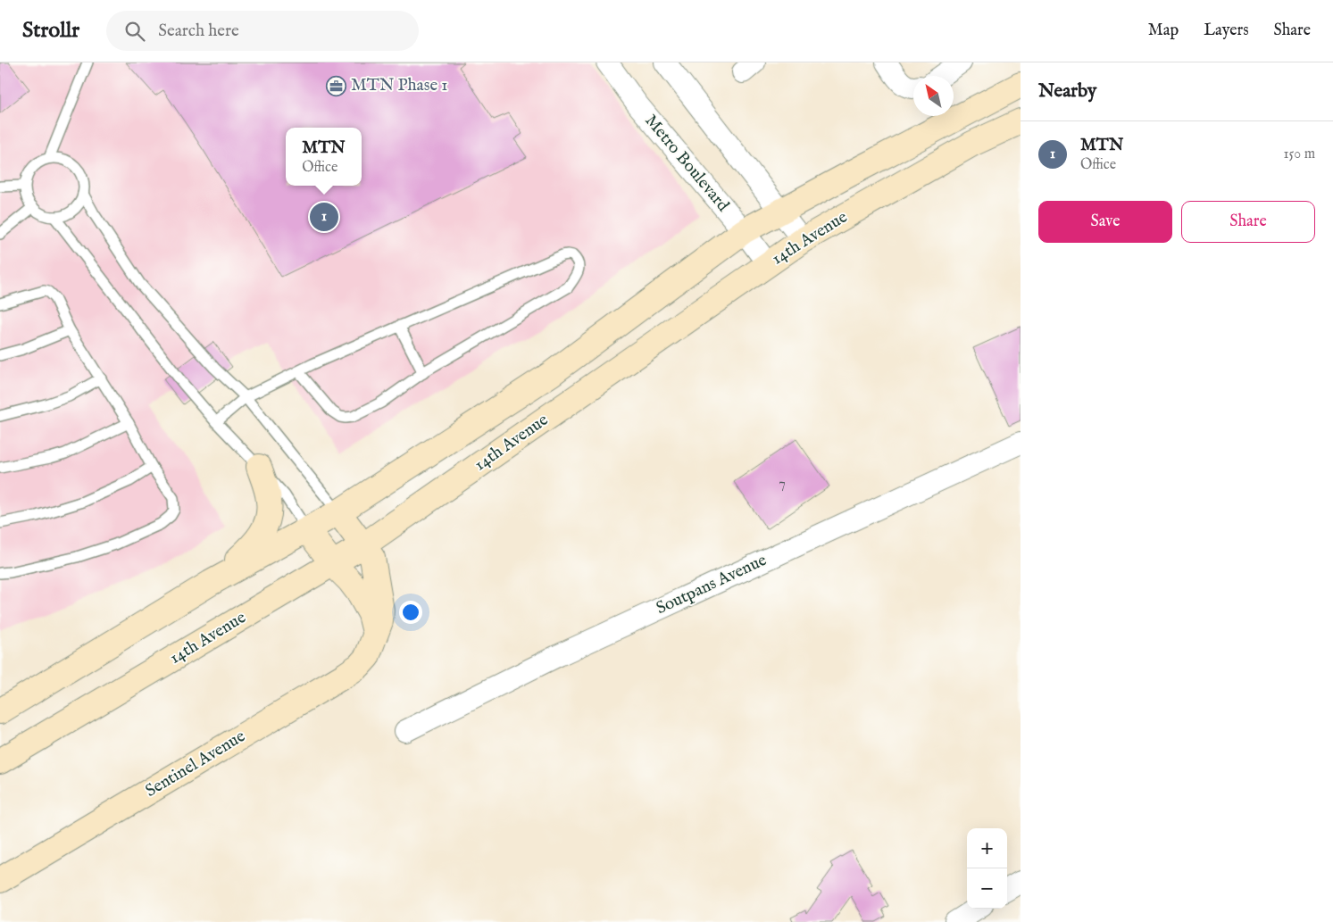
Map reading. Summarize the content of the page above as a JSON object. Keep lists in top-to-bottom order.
{
  "streets": {
    "main road": ["14th Avenue", "Sentinel Avenue"],
    "street": ["Metro Boulevard", "Soutpans Avenue"]
  },
  "crossings": [
    ["Metro Boulevard", "14th Avenue"],
    ["14th Avenue", "Sentinel Avenue"]
  ],
  "places": {
    "office": ["MTN Phase 1"]
  },
  "house_numbers": ["7"],
  "north": "top left",
  "page": {
    "header": "Strollr",
    "search": "Search here",
    "nav": ["Map", "Layers", "Share"],
    "heading": "Nearby",
    "list": [
      {
        "mark": "1",
        "name": "MTN",
        "note": "Office",
        "value": "150 m"
      }
    ],
    "popup": ["MTN", "Office"],
    "buttons": ["Save", "Share"],
    "pins": "1",
    "map_buttons": ["+", "−"]
  }
}
